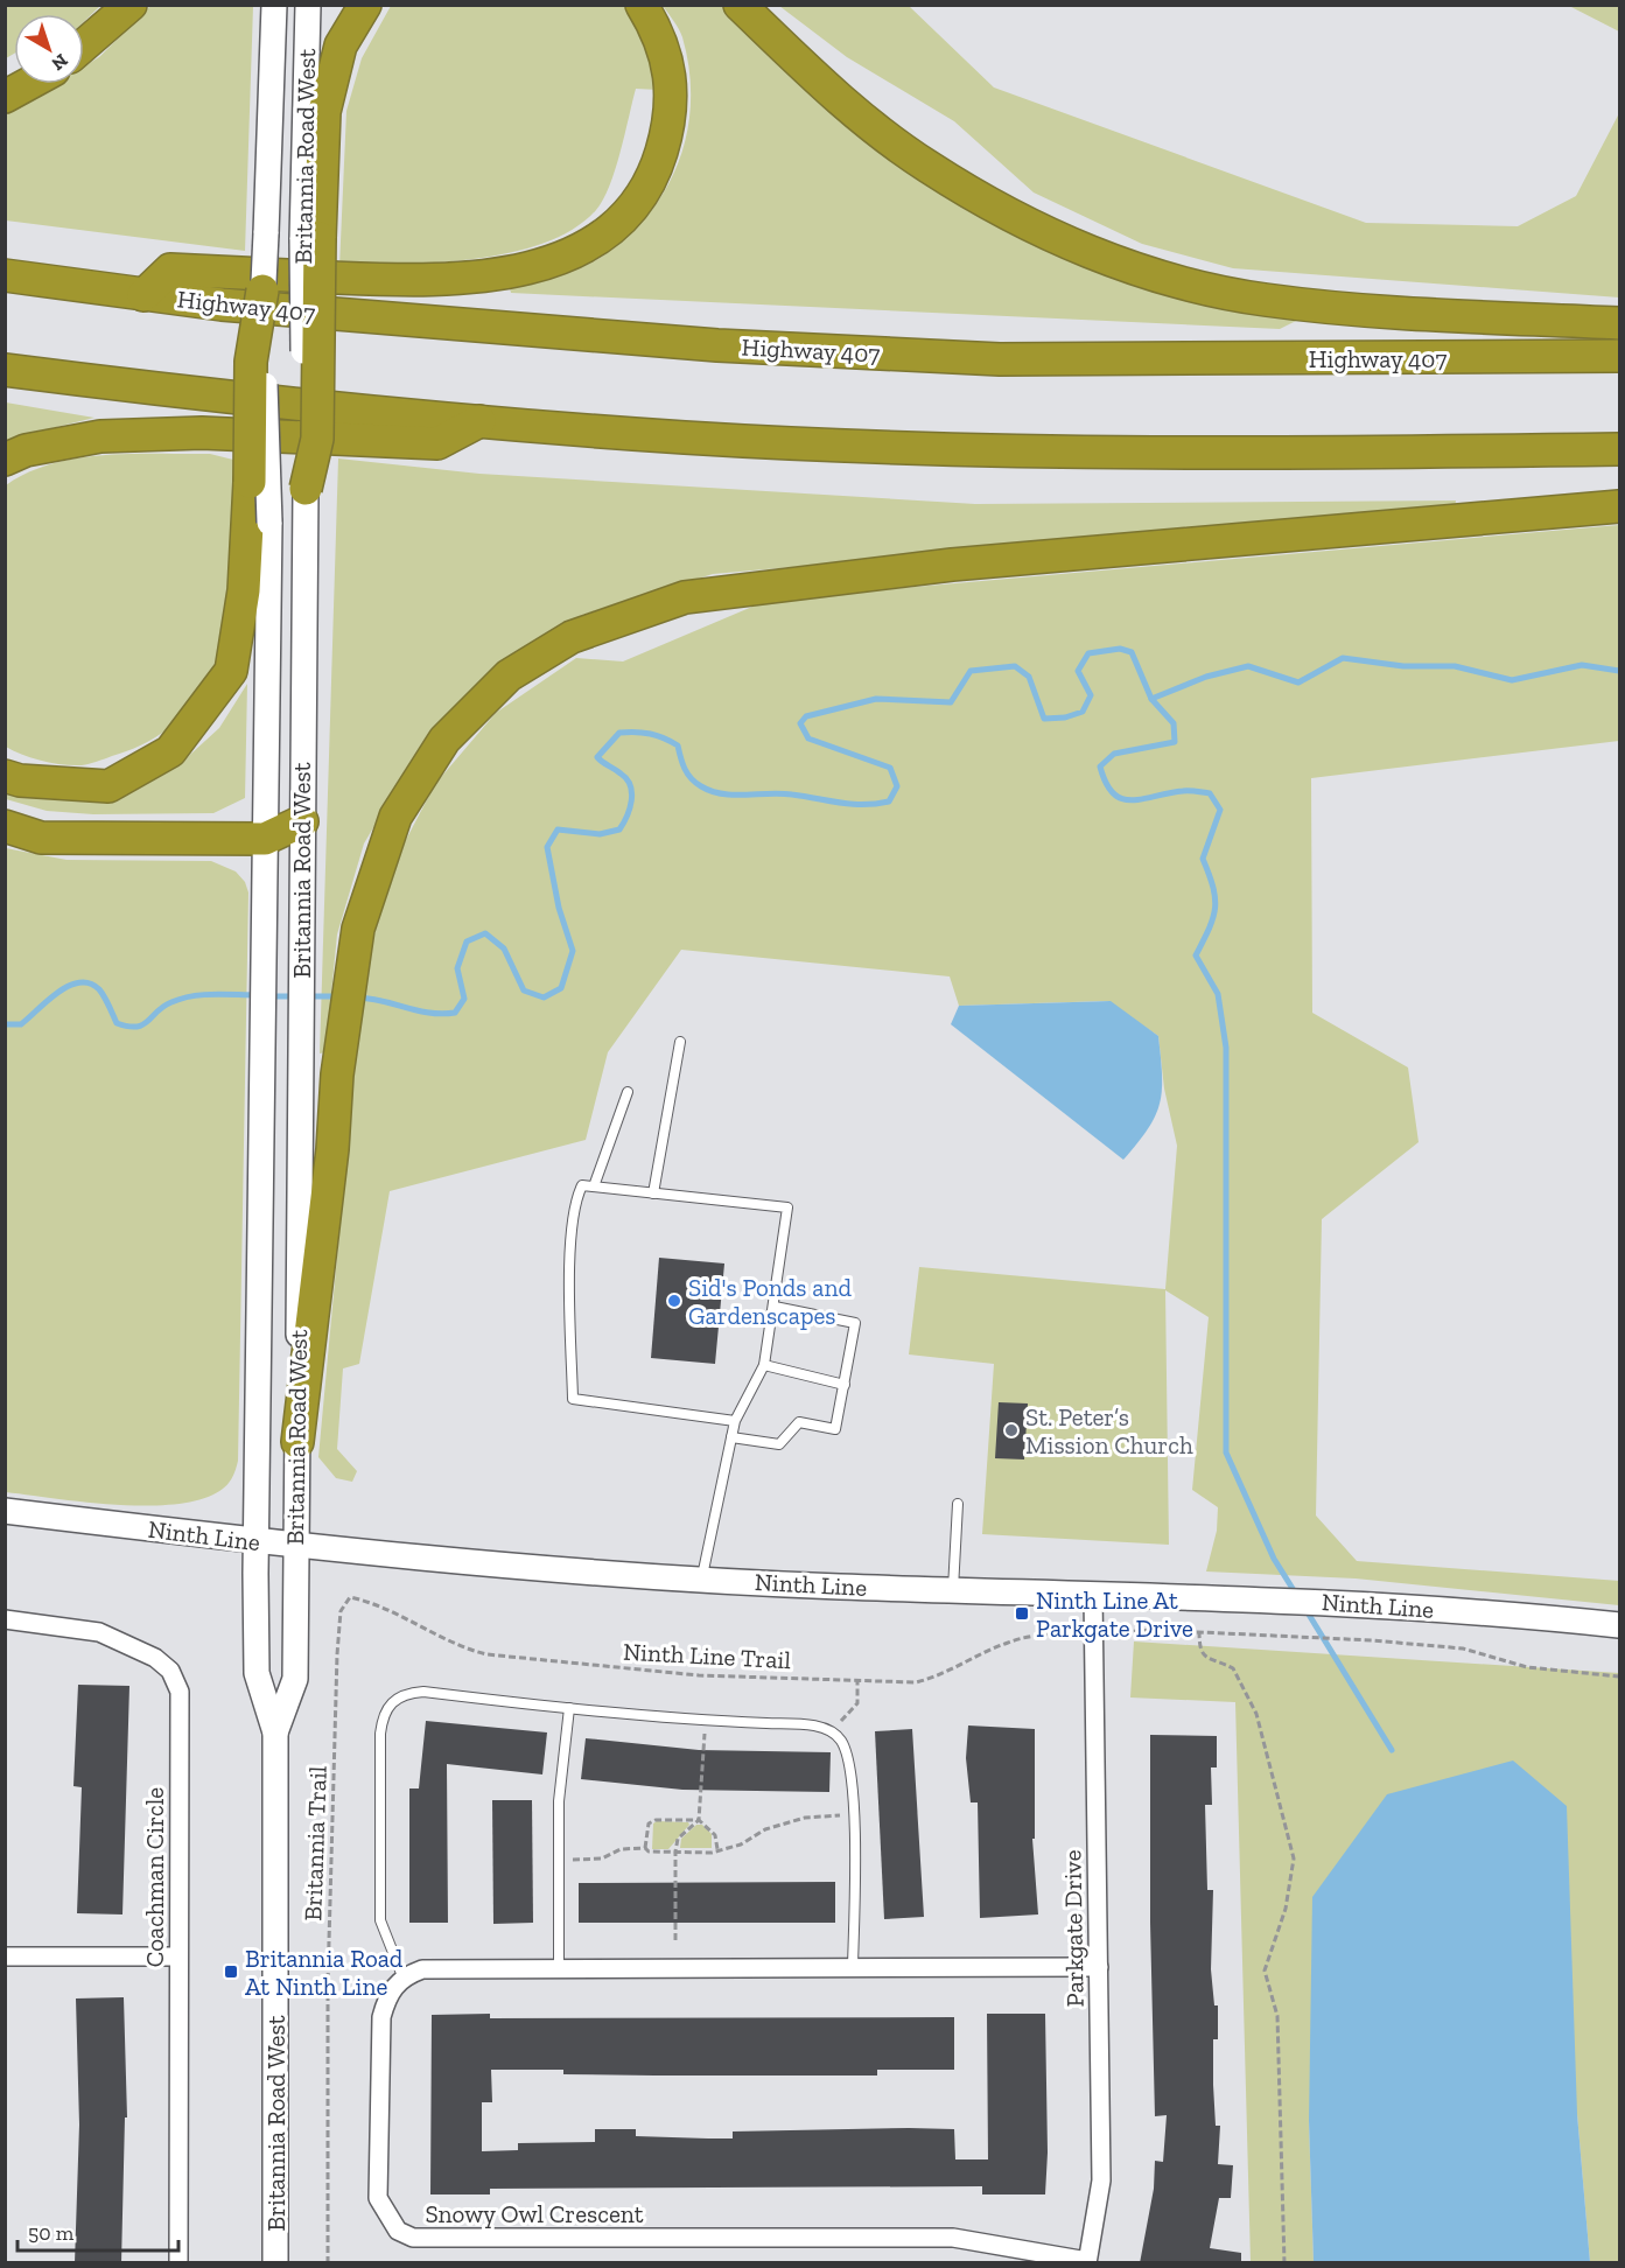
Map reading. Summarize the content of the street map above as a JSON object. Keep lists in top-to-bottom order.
{
  "streets": {
    "highway": ["Highway 407"],
    "main road": ["Britannia Road West", "Ninth Line"],
    "street": ["Coachman Circle", "Parkgate Drive", "Snowy Owl Crescent"],
    "path": ["Ninth Line Trail", "Britannia Trail"]
  },
  "crossings": [
    ["Britannia Road West", "Ninth Line"],
    ["Ninth Line", "Parkgate Drive"],
    ["Ninth Line Trail", "Britannia Trail"],
    ["Parkgate Drive", "Snowy Owl Crescent"]
  ],
  "places": {
    "other": ["Sid's Ponds and Gardenscapes", "St. Peter’s Mission Church"],
    "transit": ["Ninth Line At Parkgate Drive", "Britannia Road At Ninth Line"]
  },
  "scale_bar": "50 m",
  "north": "bottom right"
}
